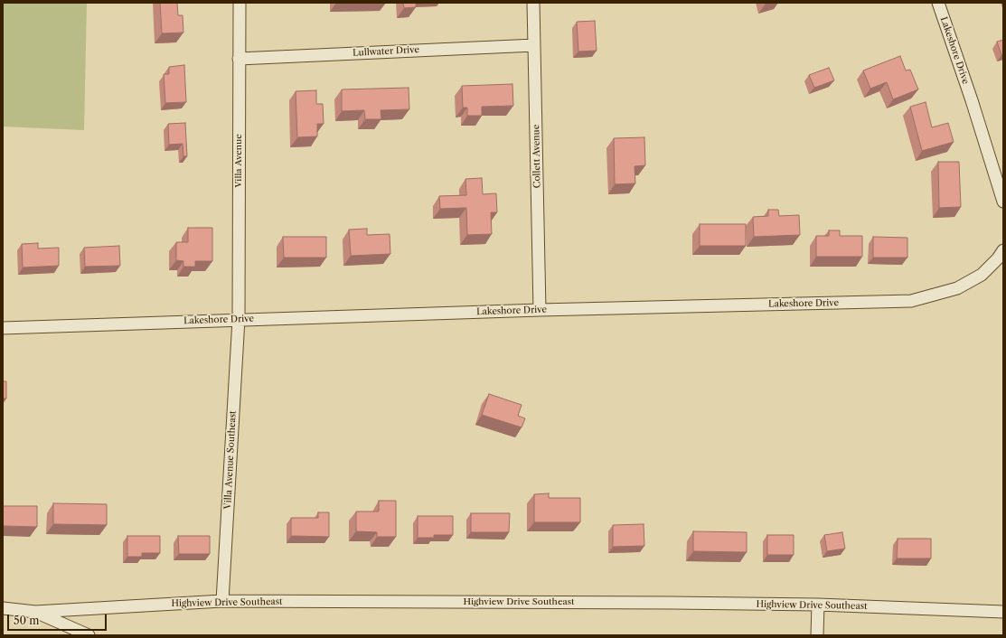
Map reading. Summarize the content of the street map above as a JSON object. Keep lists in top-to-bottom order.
{
  "streets": {
    "street": [
      "Lakeshore Drive",
      "Lullwater Drive",
      "Collett Avenue",
      "Villa Avenue",
      "Villa Avenue Southeast",
      "Highview Drive Southeast"
    ]
  },
  "crossings": [
    ["Lakeshore Drive", "Collett Avenue"],
    ["Lakeshore Drive", "Villa Avenue"],
    ["Lakeshore Drive", "Villa Avenue Southeast"],
    ["Lullwater Drive", "Collett Avenue"],
    ["Lullwater Drive", "Villa Avenue"],
    ["Villa Avenue", "Villa Avenue Southeast"],
    ["Villa Avenue Southeast", "Highview Drive Southeast"]
  ],
  "scale_bar": "50 m"
}
